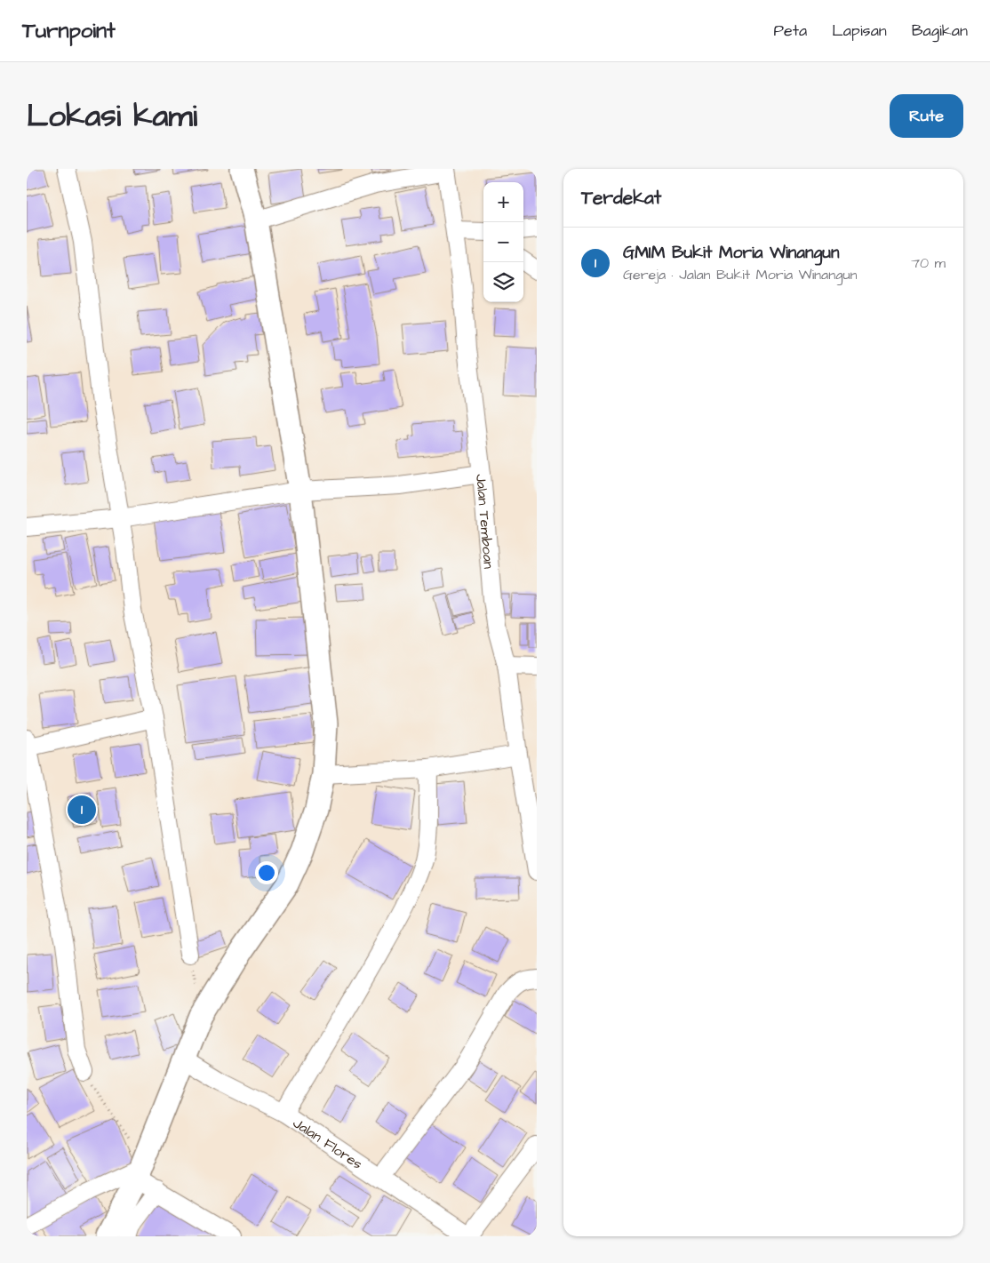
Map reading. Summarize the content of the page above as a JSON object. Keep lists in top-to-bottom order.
{
  "streets": {
    "street": ["Jalan Temboan", "Jalan Flores"]
  },
  "page": {
    "header": "Turnpoint",
    "nav": ["Peta", "Lapisan", "Bagikan"],
    "title": "Lokasi kami",
    "buttons": "Rute",
    "heading": "Terdekat",
    "map_buttons": ["+", "−"],
    "list": [
      {
        "mark": "1",
        "name": "GMIM Bukit Moria Winangun",
        "note": "Gereja · Jalan Bukit Moria Winangun",
        "value": "70 m"
      }
    ],
    "pins": "1"
  }
}
